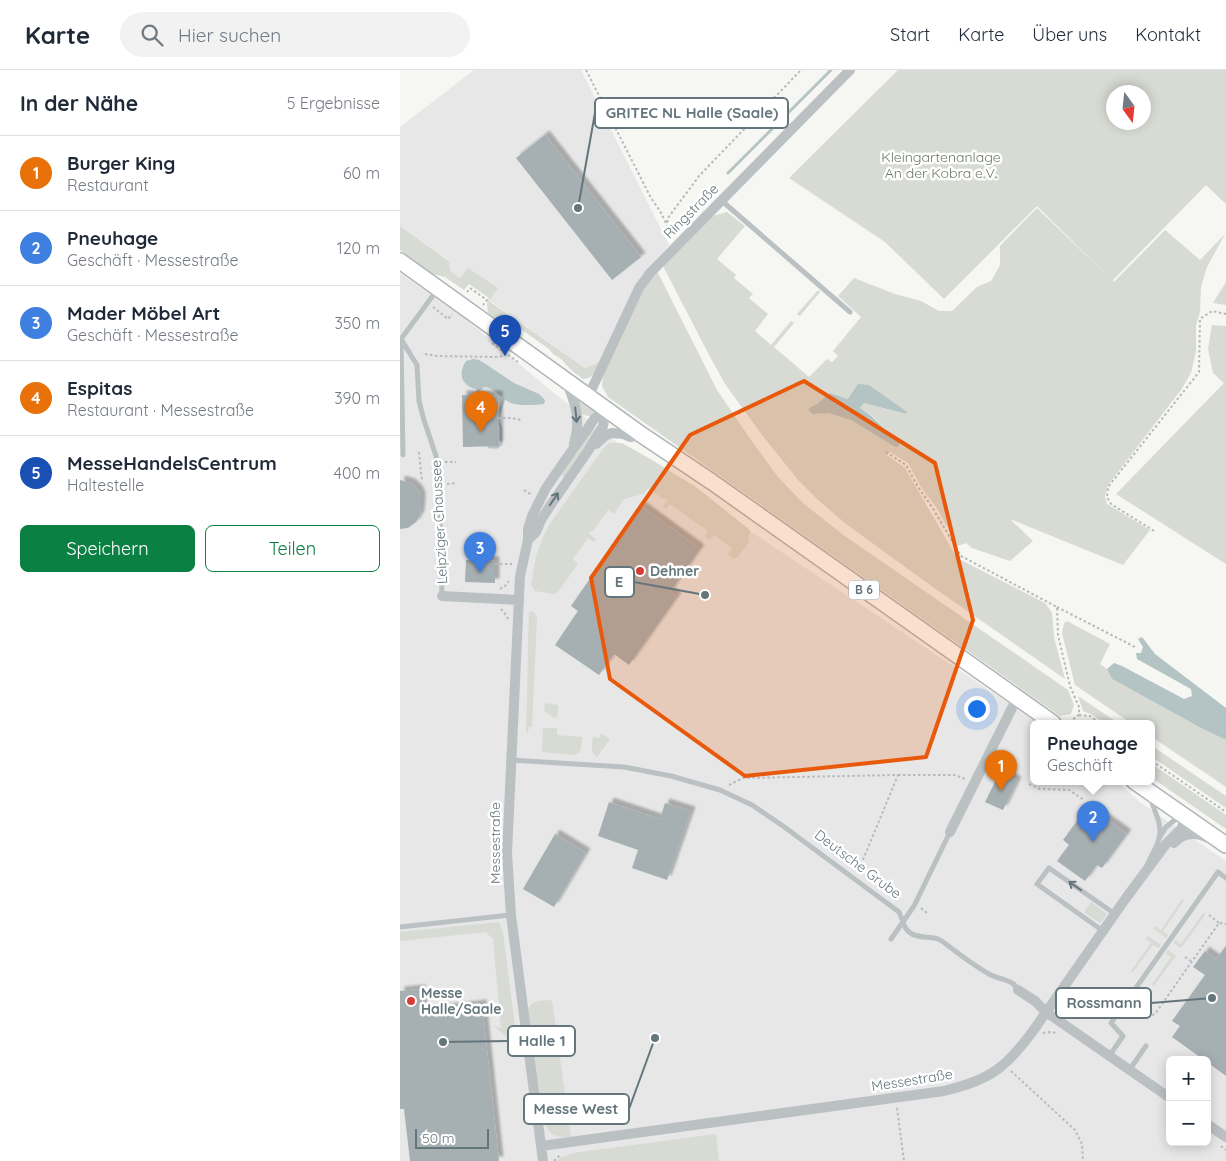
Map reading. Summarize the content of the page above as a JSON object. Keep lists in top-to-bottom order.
{
  "streets": {
    "main road": ["B 6"],
    "street": ["Ringstraße", "Messestraße", "Deutsche Grube"],
    "lane": ["Leipziger Chaussee"]
  },
  "crossings": [
    ["Ringstraße", "B 6"],
    ["B 6", "Messestraße"],
    ["Messestraße", "Deutsche Grube"]
  ],
  "parks": ["Kleingartenanlage An der Kobra e.V."],
  "places": [
    "GRITEC NL Halle (Saale)",
    "Dehner",
    "E",
    "Rossmann",
    "Messe Halle/Saale",
    "Messe West",
    "Halle 1"
  ],
  "scale_bar": "50 m",
  "north": "bottom",
  "page": {
    "header": "Karte",
    "search": "Hier suchen",
    "nav": [
      "Start",
      "Karte",
      "Über uns",
      "Kontakt"
    ],
    "heading": ["In der Nähe", "5 Ergebnisse"],
    "list": [
      {
        "mark": "1",
        "name": "Burger King",
        "note": "Restaurant",
        "value": "60 m"
      },
      {
        "mark": "2",
        "name": "Pneuhage",
        "note": "Geschäft · Messestraße",
        "value": "120 m"
      },
      {
        "mark": "3",
        "name": "Mader Möbel Art",
        "note": "Geschäft · Messestraße",
        "value": "350 m"
      },
      {
        "mark": "4",
        "name": "Espitas",
        "note": "Restaurant · Messestraße",
        "value": "390 m"
      },
      {
        "mark": "5",
        "name": "MesseHandelsCentrum",
        "note": "Haltestelle",
        "value": "400 m"
      }
    ],
    "pins": [
      "5",
      "4",
      "3",
      "1",
      "2"
    ],
    "buttons": ["Speichern", "Teilen"],
    "popup": ["Pneuhage", "Geschäft"],
    "map_buttons": ["+", "−"],
    "scale": "50 m"
  }
}
